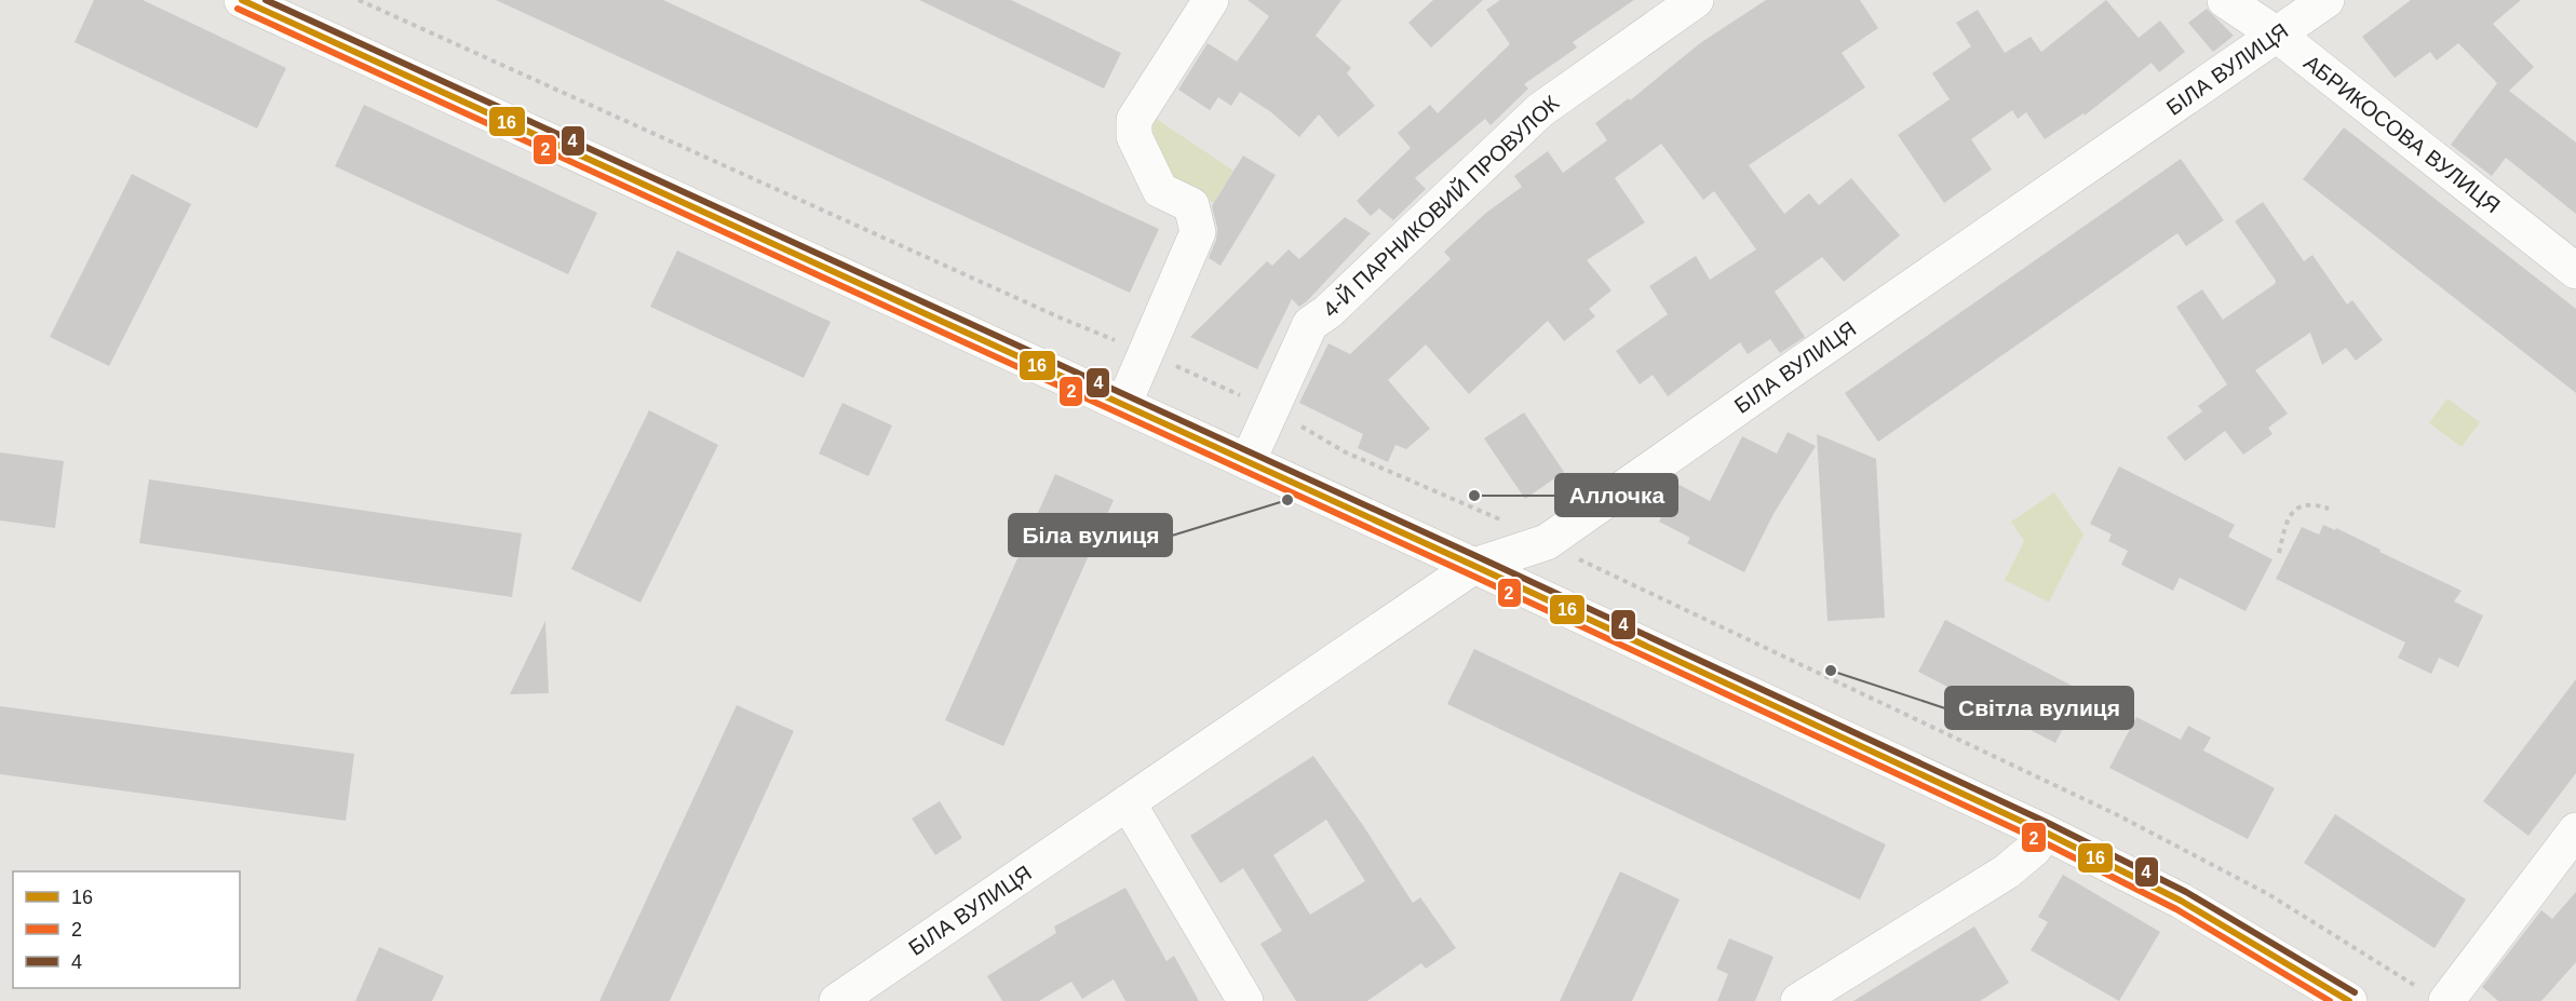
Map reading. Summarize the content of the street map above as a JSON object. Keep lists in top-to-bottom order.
{
  "streets": {
    "street": ["БІЛА ВУЛИЦЯ", "АБРИКОСОВА ВУЛИЦЯ", "4-Й ПАРНИКОВИЙ ПРОВУЛОК"]
  },
  "crossings": [
    ["БІЛА ВУЛИЦЯ", "АБРИКОСОВА ВУЛИЦЯ"]
  ],
  "places": ["Аллочка", "Біла вулиця", "Світла вулиця"],
  "lines": ["transit line 16", "transit line 4", "transit line 2"],
  "legend": ["16", "2", "4"]
}
